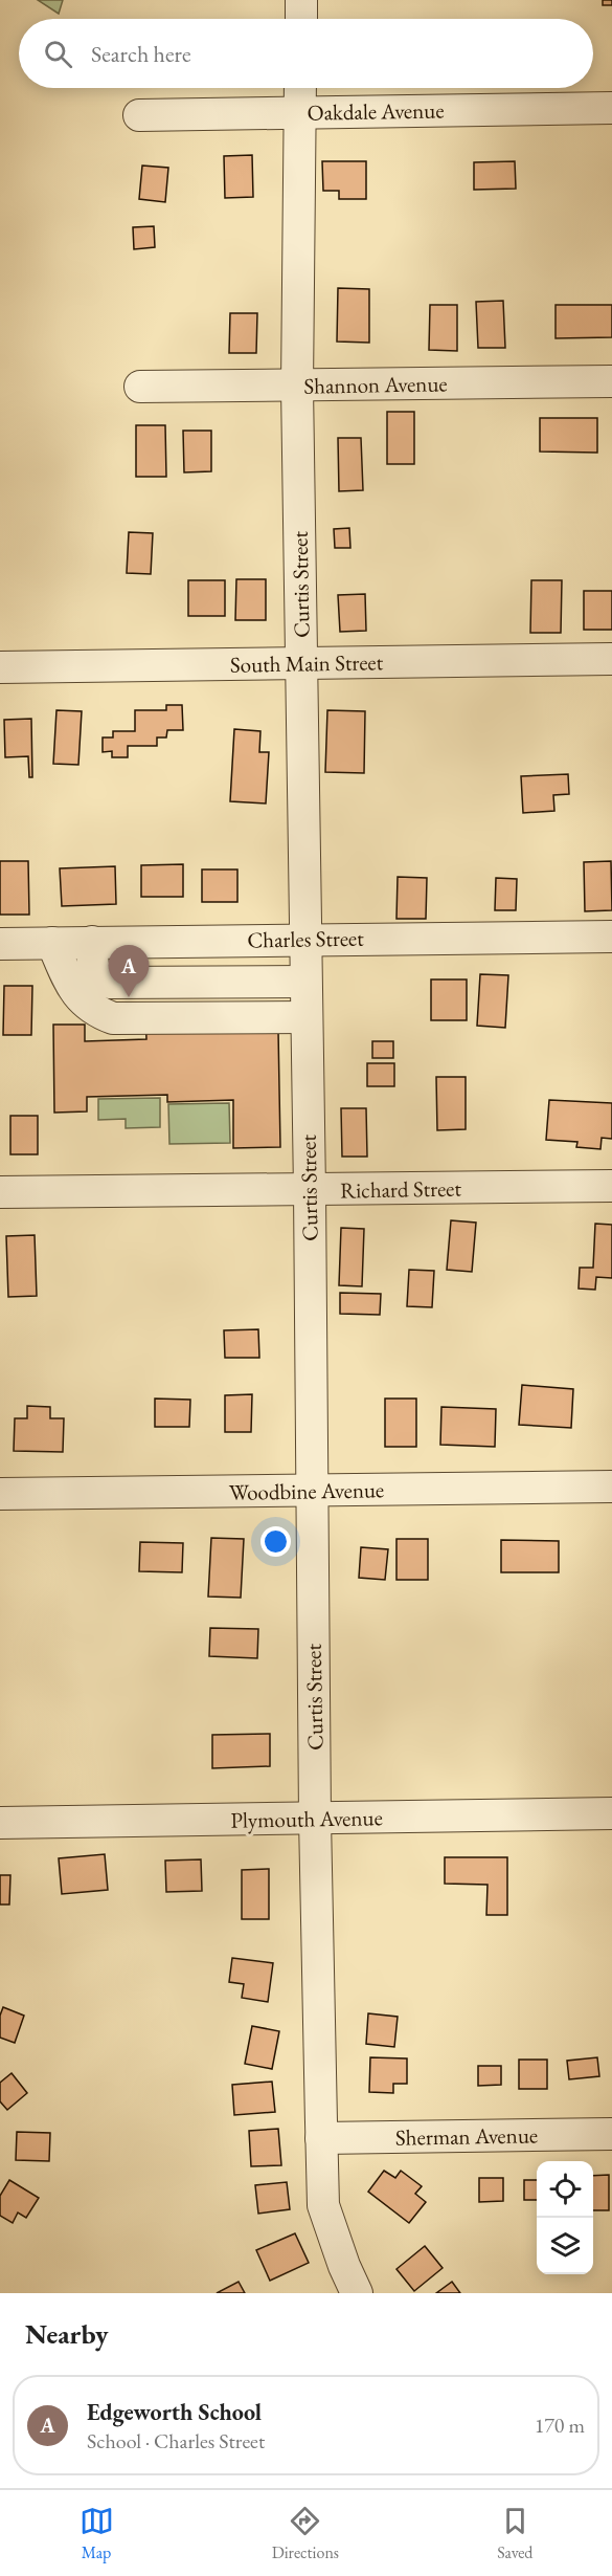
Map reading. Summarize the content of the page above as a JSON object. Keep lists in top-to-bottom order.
{
  "streets": {
    "street": [
      "Oakdale Avenue",
      "Shannon Avenue",
      "Curtis Street",
      "South Main Street",
      "Charles Street",
      "Richard Street",
      "Woodbine Avenue",
      "Plymouth Avenue",
      "Sherman Avenue"
    ]
  },
  "crossings": [
    ["Oakdale Avenue", "Curtis Street"],
    ["Shannon Avenue", "Curtis Street"],
    ["Curtis Street", "South Main Street"],
    ["Curtis Street", "Charles Street"],
    ["Curtis Street", "Richard Street"],
    ["Curtis Street", "Woodbine Avenue"],
    ["Curtis Street", "Plymouth Avenue"],
    ["Curtis Street", "Sherman Avenue"]
  ],
  "page": {
    "search": "Search here",
    "pins": "A",
    "heading": "Nearby",
    "list": [
      {
        "mark": "A",
        "name": "Edgeworth School",
        "note": "School · Charles Street",
        "value": "170 m"
      }
    ],
    "nav": ["Map", "Directions", "Saved"]
  }
}
